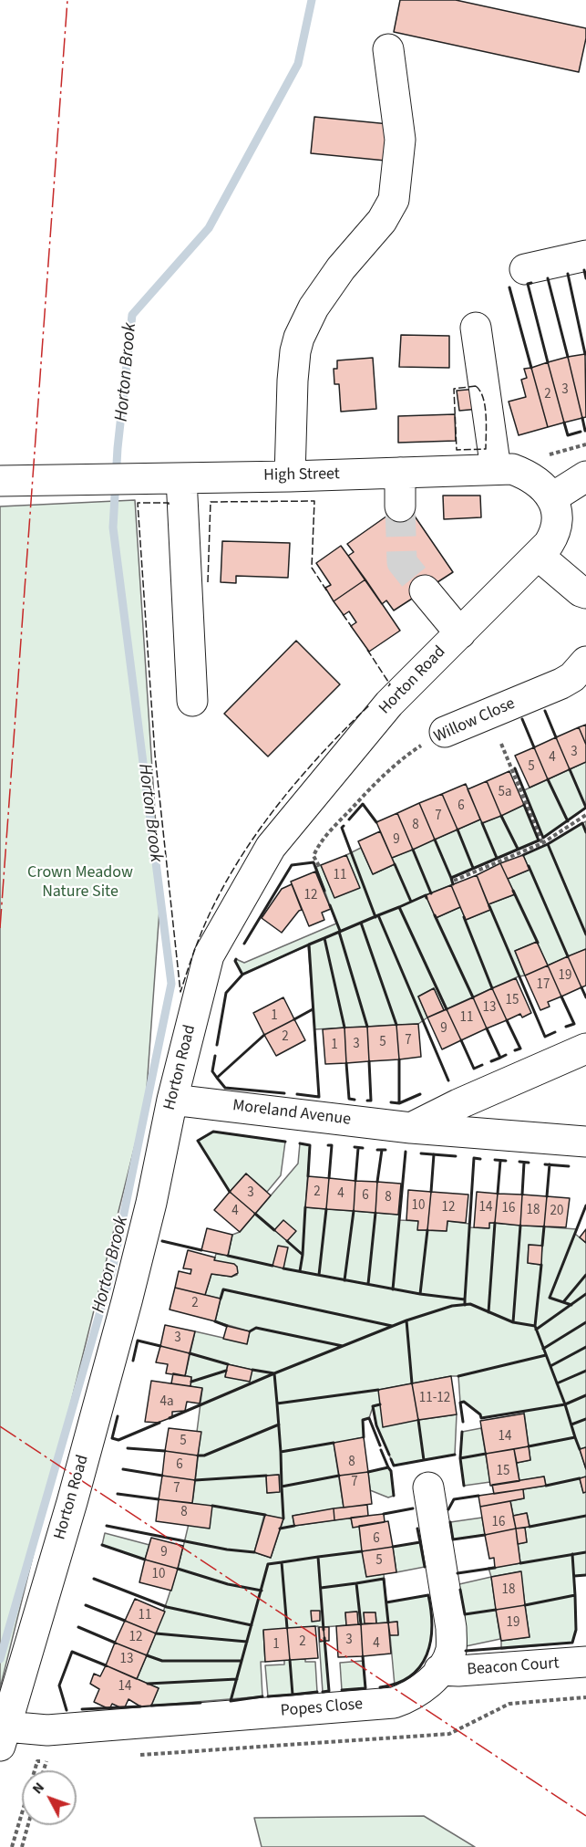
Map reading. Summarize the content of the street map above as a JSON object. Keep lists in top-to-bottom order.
{
  "streets": {
    "street": [
      "High Street",
      "Horton Road",
      "Willow Close",
      "Moreland Avenue",
      "Beacon Court",
      "Popes Close"
    ]
  },
  "crossings": [
    ["High Street", "Horton Road"],
    ["Horton Road", "Moreland Avenue"],
    ["Horton Road", "Popes Close"],
    ["Beacon Court", "Popes Close"]
  ],
  "water": ["Horton Brook"],
  "parks": ["Crown Meadow Nature Site"],
  "house_numbers": [
    "3",
    "2",
    "3",
    "4",
    "5",
    "5a",
    "6",
    "7",
    "8",
    "9",
    "11",
    "12",
    "19",
    "17",
    "15",
    "13",
    "1",
    "11",
    "9",
    "2",
    "7",
    "5",
    "3",
    "1",
    "2",
    "3",
    "4",
    "6",
    "8",
    "10",
    "12",
    "14",
    "16",
    "18",
    "4",
    "20",
    "2",
    "3",
    "11-12",
    "4a",
    "14",
    "5",
    "8",
    "6",
    "15",
    "7",
    "7",
    "8",
    "16",
    "6",
    "9",
    "5",
    "10",
    "18",
    "11",
    "19",
    "12",
    "3",
    "2",
    "4",
    "1",
    "13",
    "14"
  ],
  "north": "top left"
}
